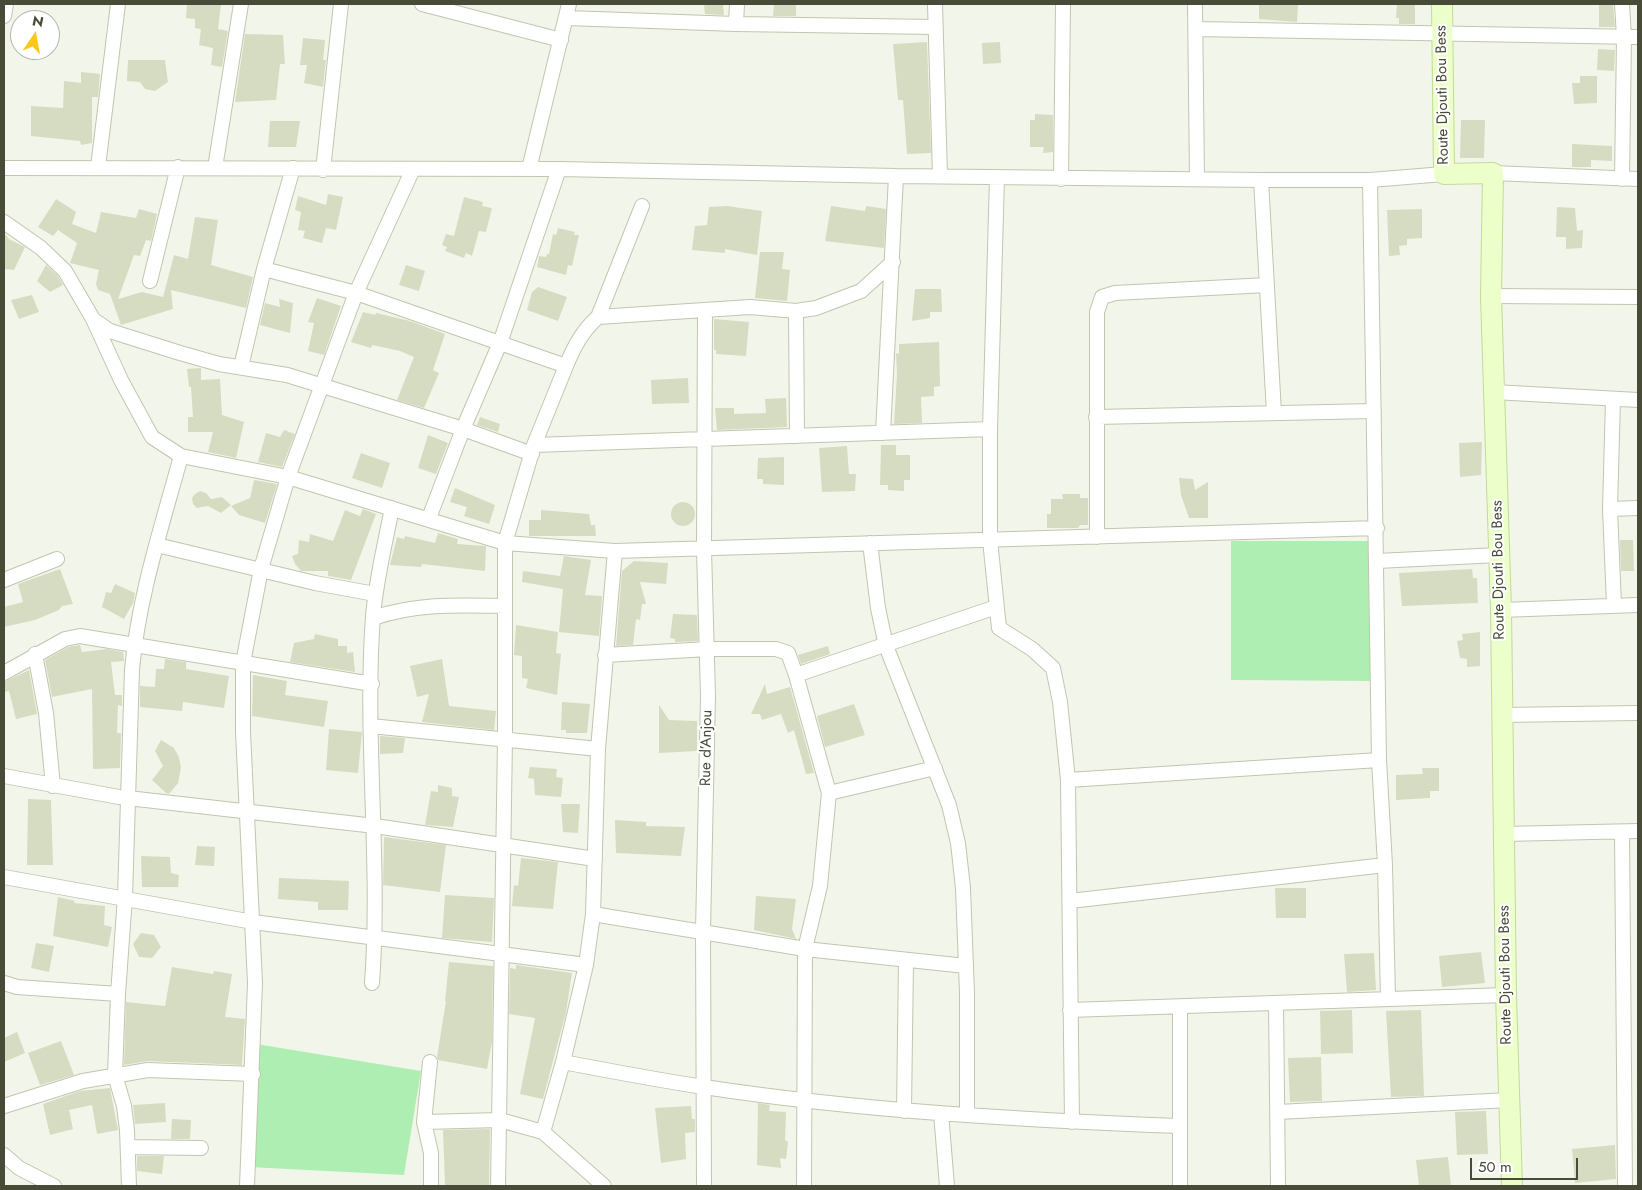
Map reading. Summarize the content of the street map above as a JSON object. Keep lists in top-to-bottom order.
{
  "streets": {
    "main road": ["Route Djouti Bou Bess"],
    "street": ["Rue d’Anjou"]
  },
  "scale_bar": "50 m",
  "north": "top"
}
